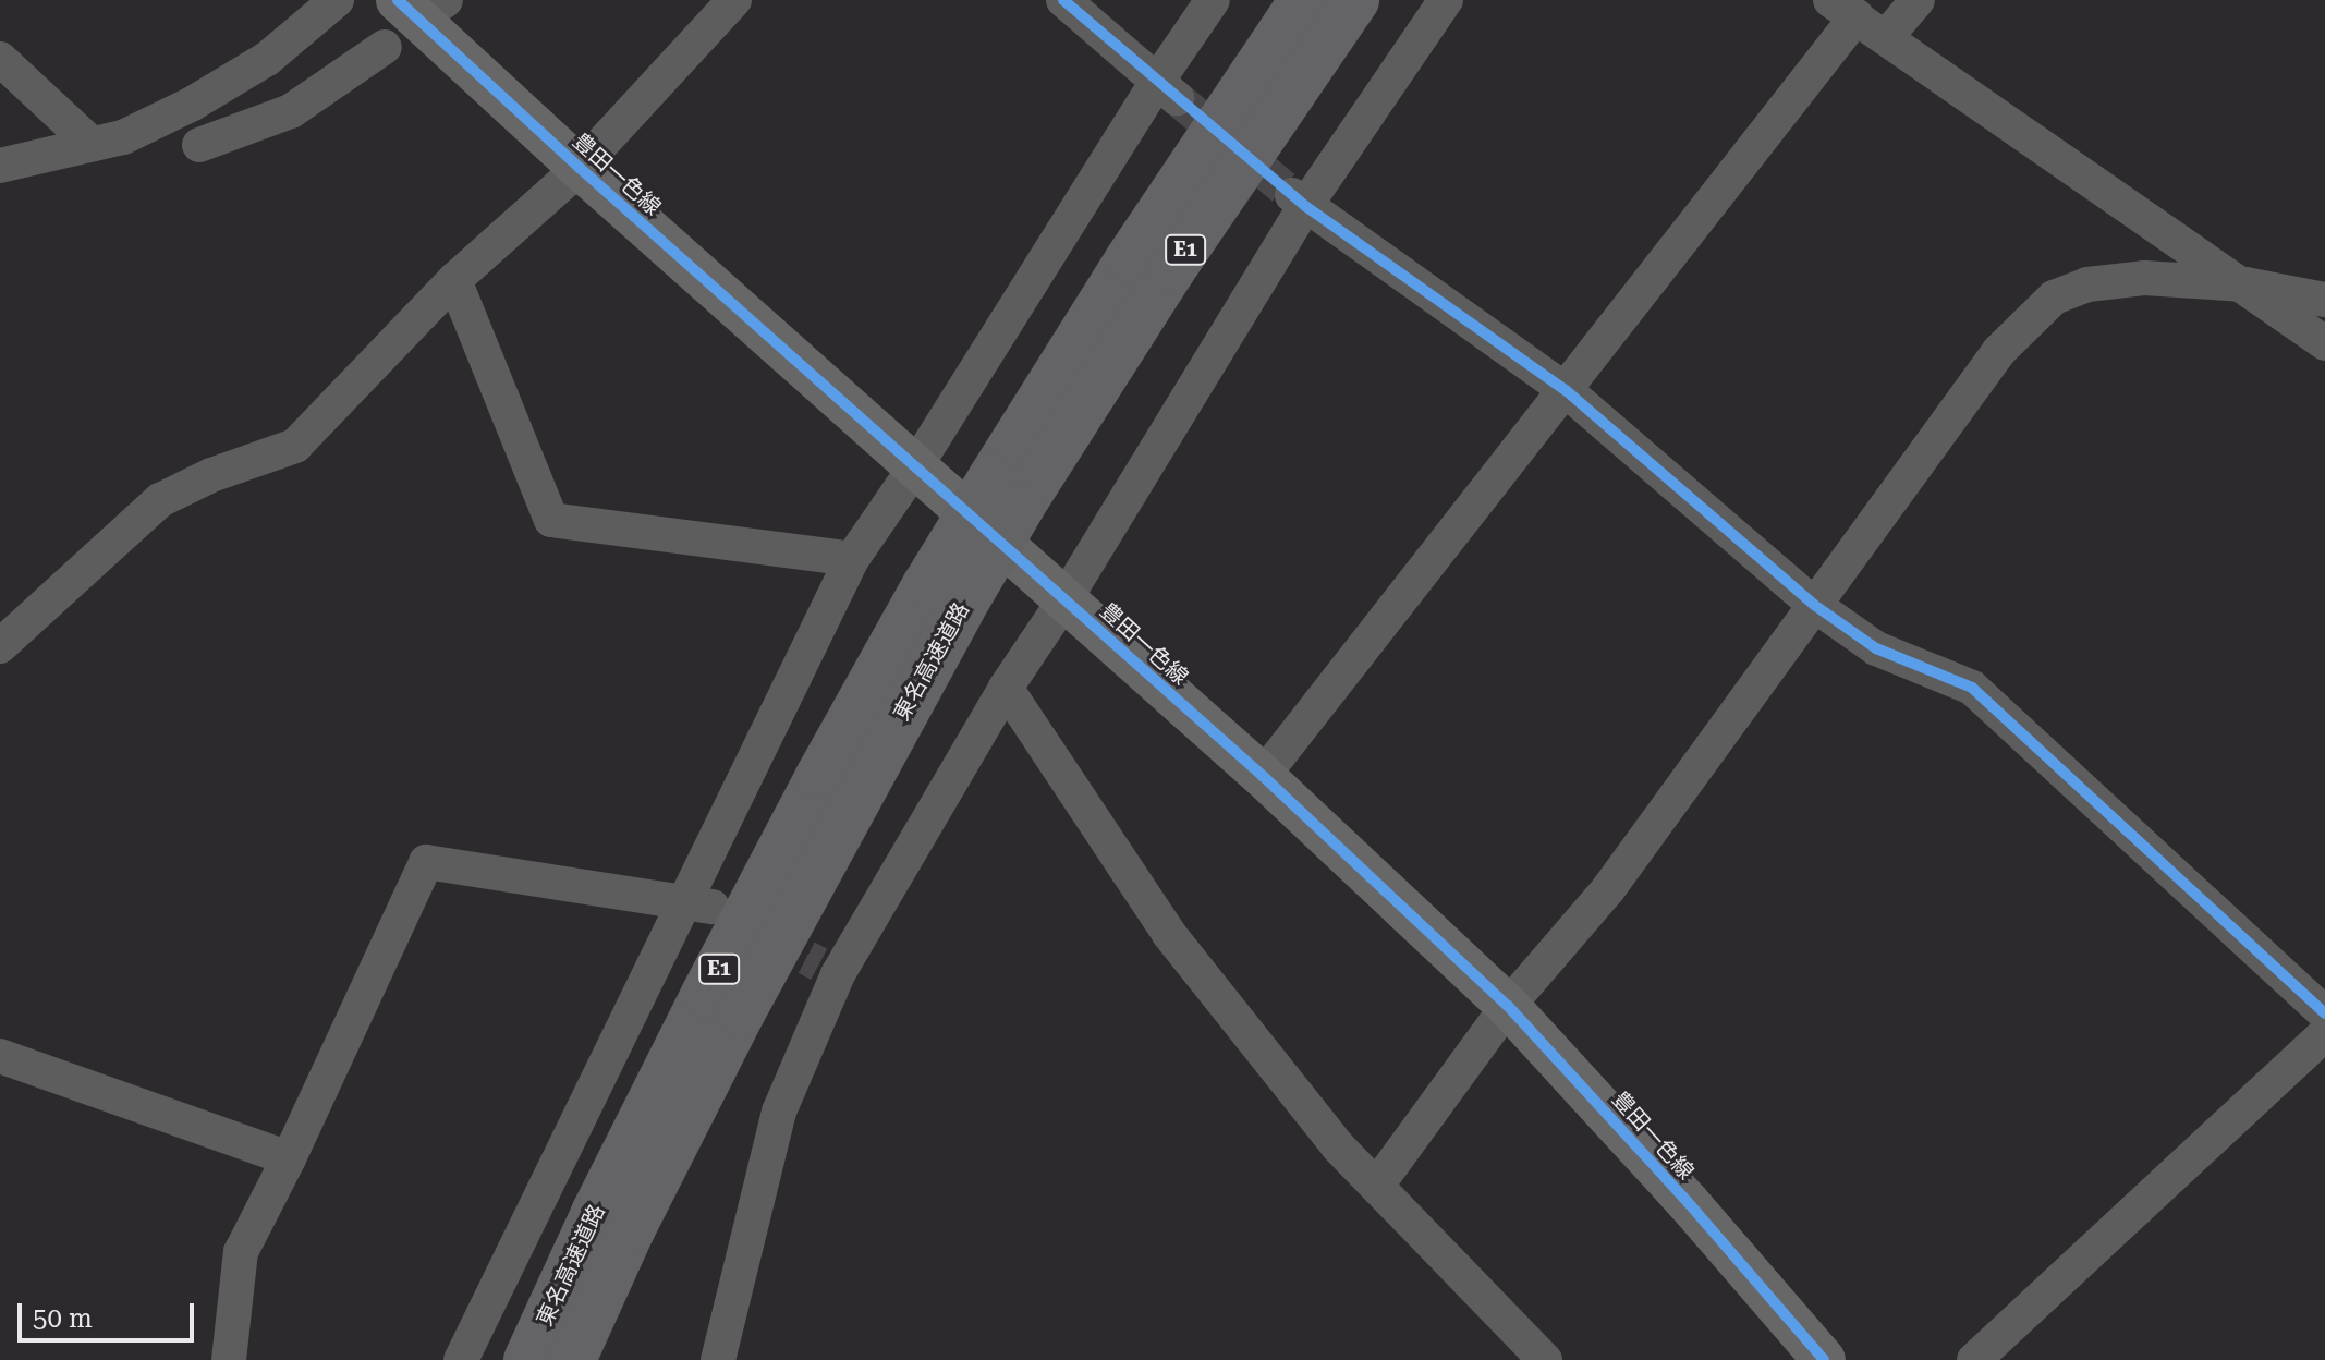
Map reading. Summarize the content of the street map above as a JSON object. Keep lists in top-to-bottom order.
{
  "streets": {
    "highway": ["E1", "東名高速道路"],
    "main road": ["豊田一色線"]
  },
  "scale_bar": "50 m"
}
